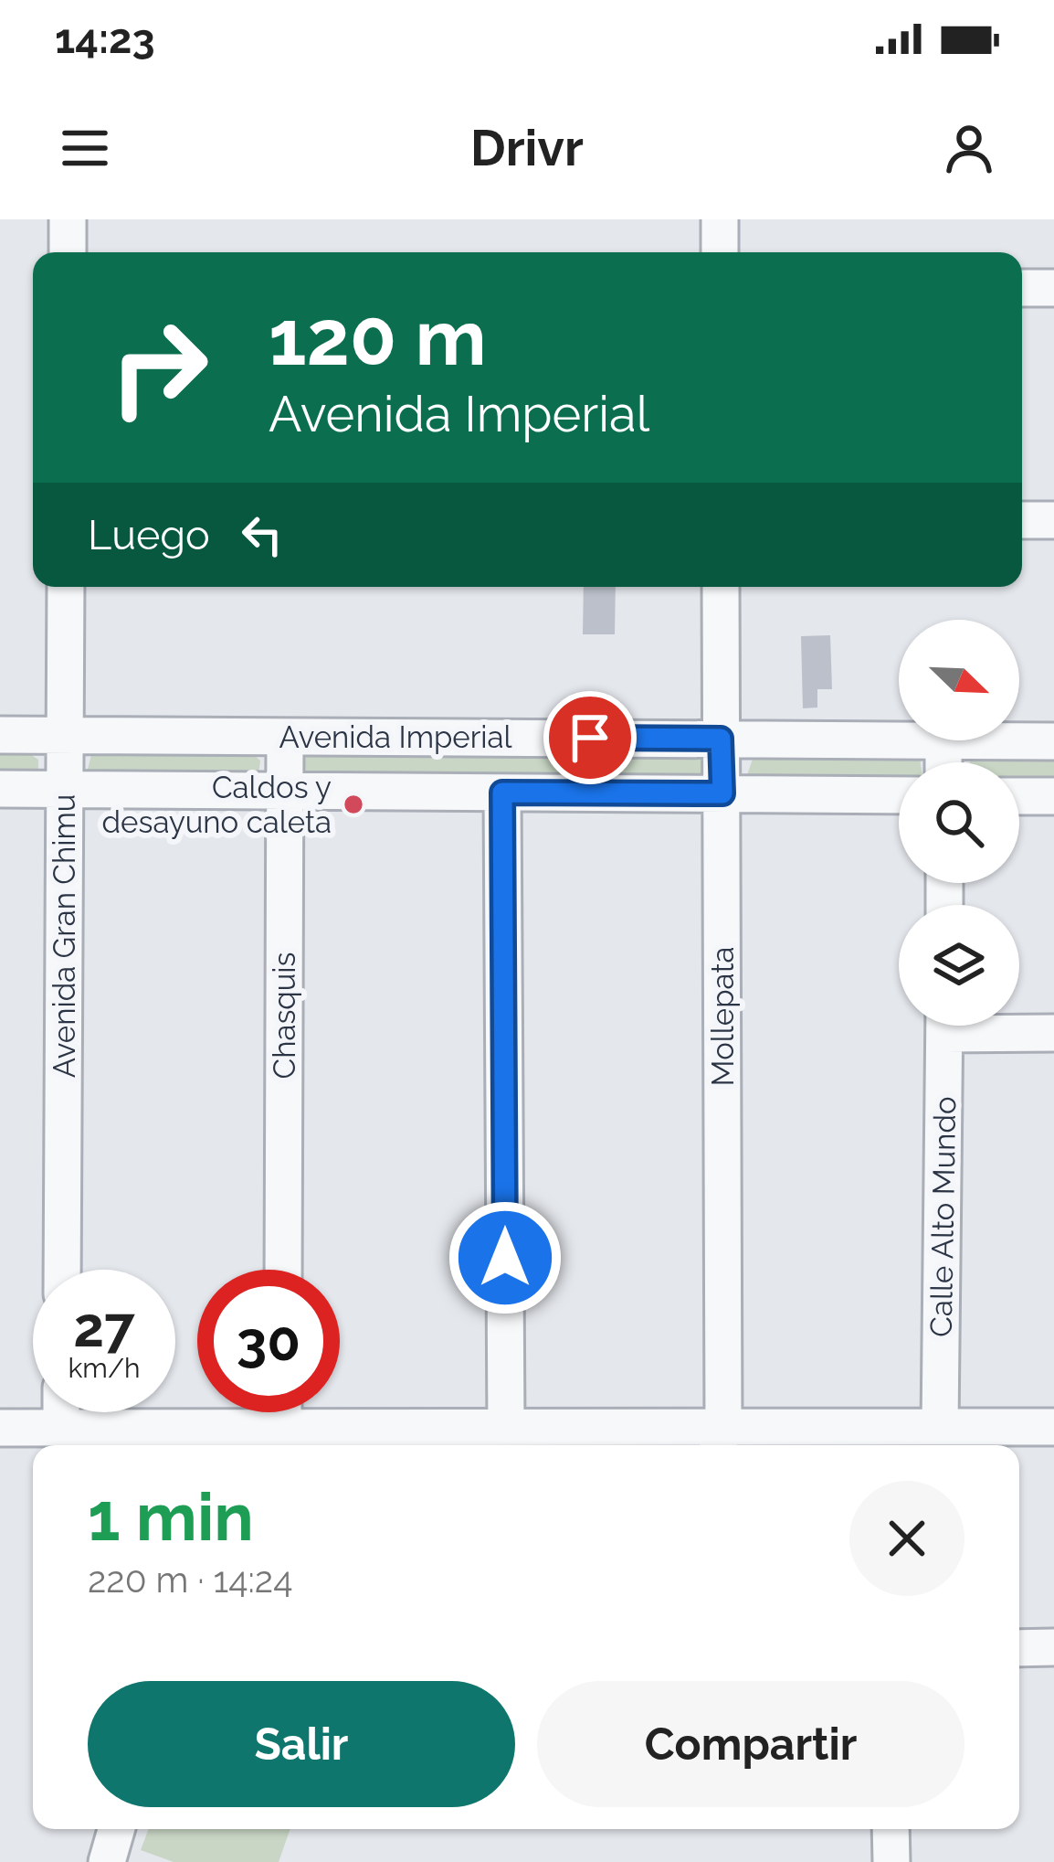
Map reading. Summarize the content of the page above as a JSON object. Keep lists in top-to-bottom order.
{
  "streets": {
    "street": [
      "Avenida Imperial",
      "Avenida Gran Chimu",
      "Chasquis",
      "Mollepata",
      "Calle Alto Mundo"
    ]
  },
  "crossings": [
    ["Avenida Imperial", "Avenida Gran Chimu"],
    ["Avenida Imperial", "Chasquis"],
    ["Avenida Imperial", "Mollepata"]
  ],
  "places": ["Caldos y desayuno caleta"],
  "north": "bottom right",
  "page": {
    "status": "14:23",
    "header": "Drivr",
    "turn": ["120 m", "Avenida Imperial"],
    "then": "Luego",
    "speed": "27 km/h",
    "limit": "30",
    "heading": ["1 min", "220 m · 14:24"],
    "buttons": ["Salir", "Compartir"]
  }
}
